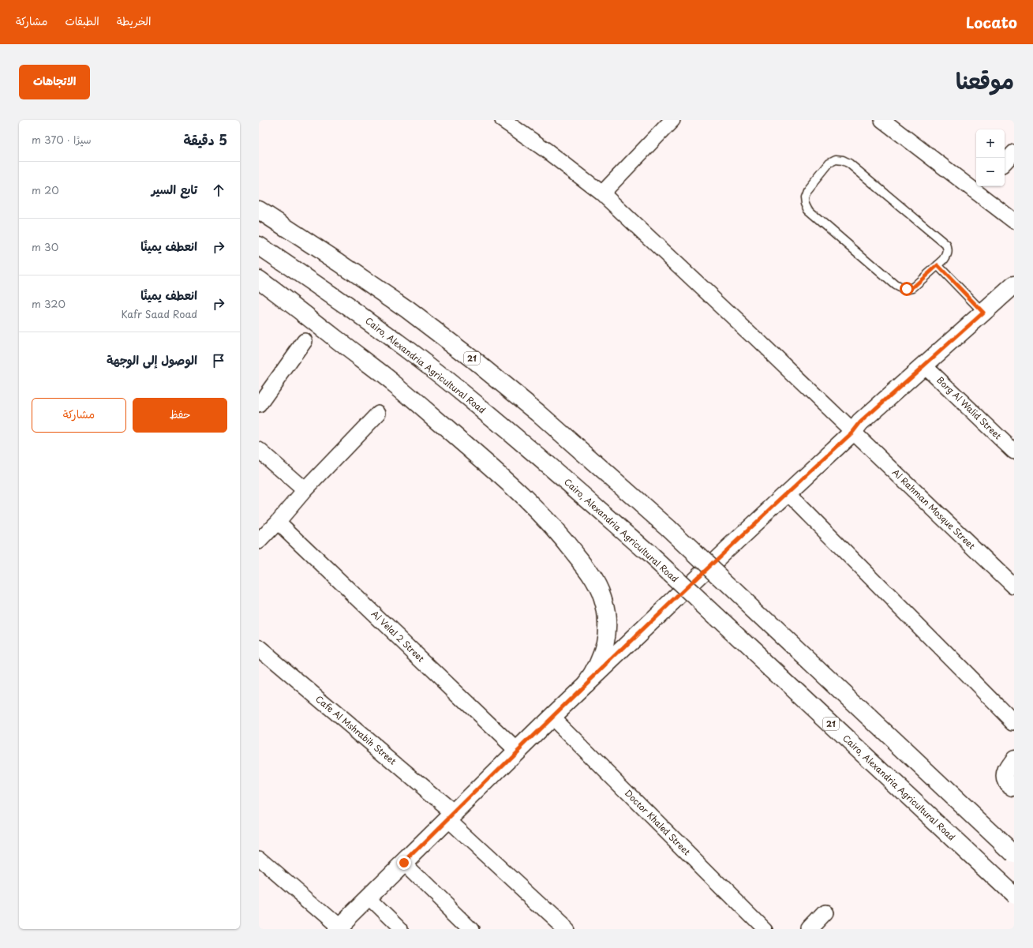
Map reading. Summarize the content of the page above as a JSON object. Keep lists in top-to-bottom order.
{
  "streets": {
    "main road": ["21", "Cairo, Alexandria Agricultural Road"],
    "street": [
      "Borg Al Walid Street",
      "Al Rahman Mosque Street",
      "Al Velal 2 Street",
      "Cafe Al Mshrabih Street",
      "Doctor Khaled Street"
    ]
  },
  "page": {
    "header": "Locato",
    "nav": ["الخريطة", "الطبقات", "مشاركة"],
    "title": "موقعنا",
    "buttons": [
      "الاتجاهات",
      ["حفظ", "مشاركة"]
    ],
    "heading": ["5 دقيقة", "سيرًا · 370 m"],
    "map_buttons": ["+", "−"],
    "list": [
      ["تابع السير", "20 m"],
      ["انعطف يمينًا", "30 m"],
      ["انعطف يمينًا", "Kafr Saad Road", "320 m"],
      "الوصول إلى الوجهة"
    ]
  }
}
